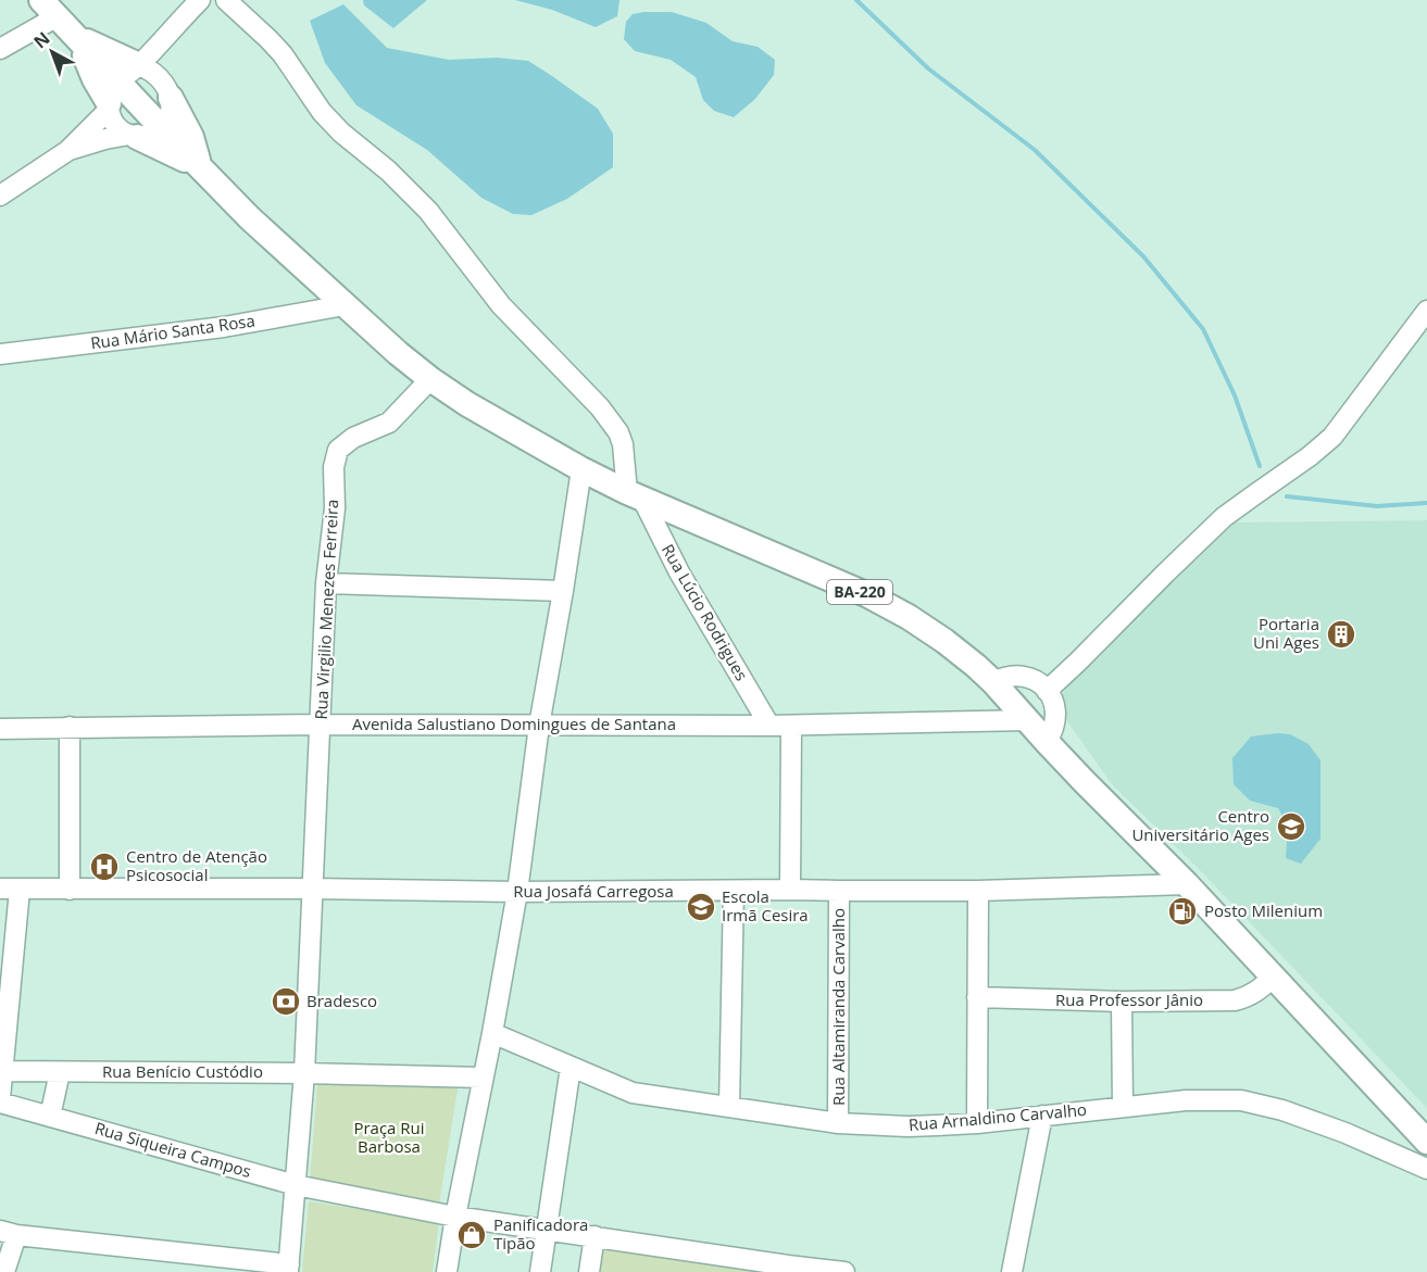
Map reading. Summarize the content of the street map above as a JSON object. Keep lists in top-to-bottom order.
{
  "streets": {
    "main road": ["BA-220"],
    "street": [
      "Rua Mário Santa Rosa",
      "Rua Virgilio Menezes Ferreira",
      "Rua Lúcio Rodrigues",
      "Avenida Salustiano Domingues de Santana",
      "Rua Josafá Carregosa",
      "Rua Professor Jânio",
      "Rua Altamiranda Carvalho",
      "Rua Benício Custódio",
      "Rua Arnaldino Carvalho",
      "Rua Siqueira Campos"
    ]
  },
  "crossings": [
    ["Rua Mário Santa Rosa", "BA-220"],
    ["BA-220", "Rua Virgilio Menezes Ferreira"],
    ["BA-220", "Rua Lúcio Rodrigues"],
    ["BA-220", "Avenida Salustiano Domingues de Santana"],
    ["BA-220", "Rua Josafá Carregosa"],
    ["BA-220", "Rua Professor Jânio"],
    ["Rua Virgilio Menezes Ferreira", "Avenida Salustiano Domingues de Santana"],
    ["Rua Virgilio Menezes Ferreira", "Rua Josafá Carregosa"],
    ["Rua Virgilio Menezes Ferreira", "Rua Benício Custódio"],
    ["Rua Lúcio Rodrigues", "Avenida Salustiano Domingues de Santana"],
    ["Rua Josafá Carregosa", "Rua Altamiranda Carvalho"],
    ["Rua Altamiranda Carvalho", "Rua Arnaldino Carvalho"]
  ],
  "parks": ["Praça Rui Barbosa"],
  "places": {
    "building": ["Portaria Uni Ages"],
    "school or university": ["Centro Universitário Ages", "Escola Irmã Cesira"],
    "hospital": ["Centro de Atenção Psicosocial"],
    "fuel station": ["Posto Milenium"],
    "bank": ["Bradesco"],
    "shop": ["Panificadora Tipão"]
  },
  "north": "top left"
}
